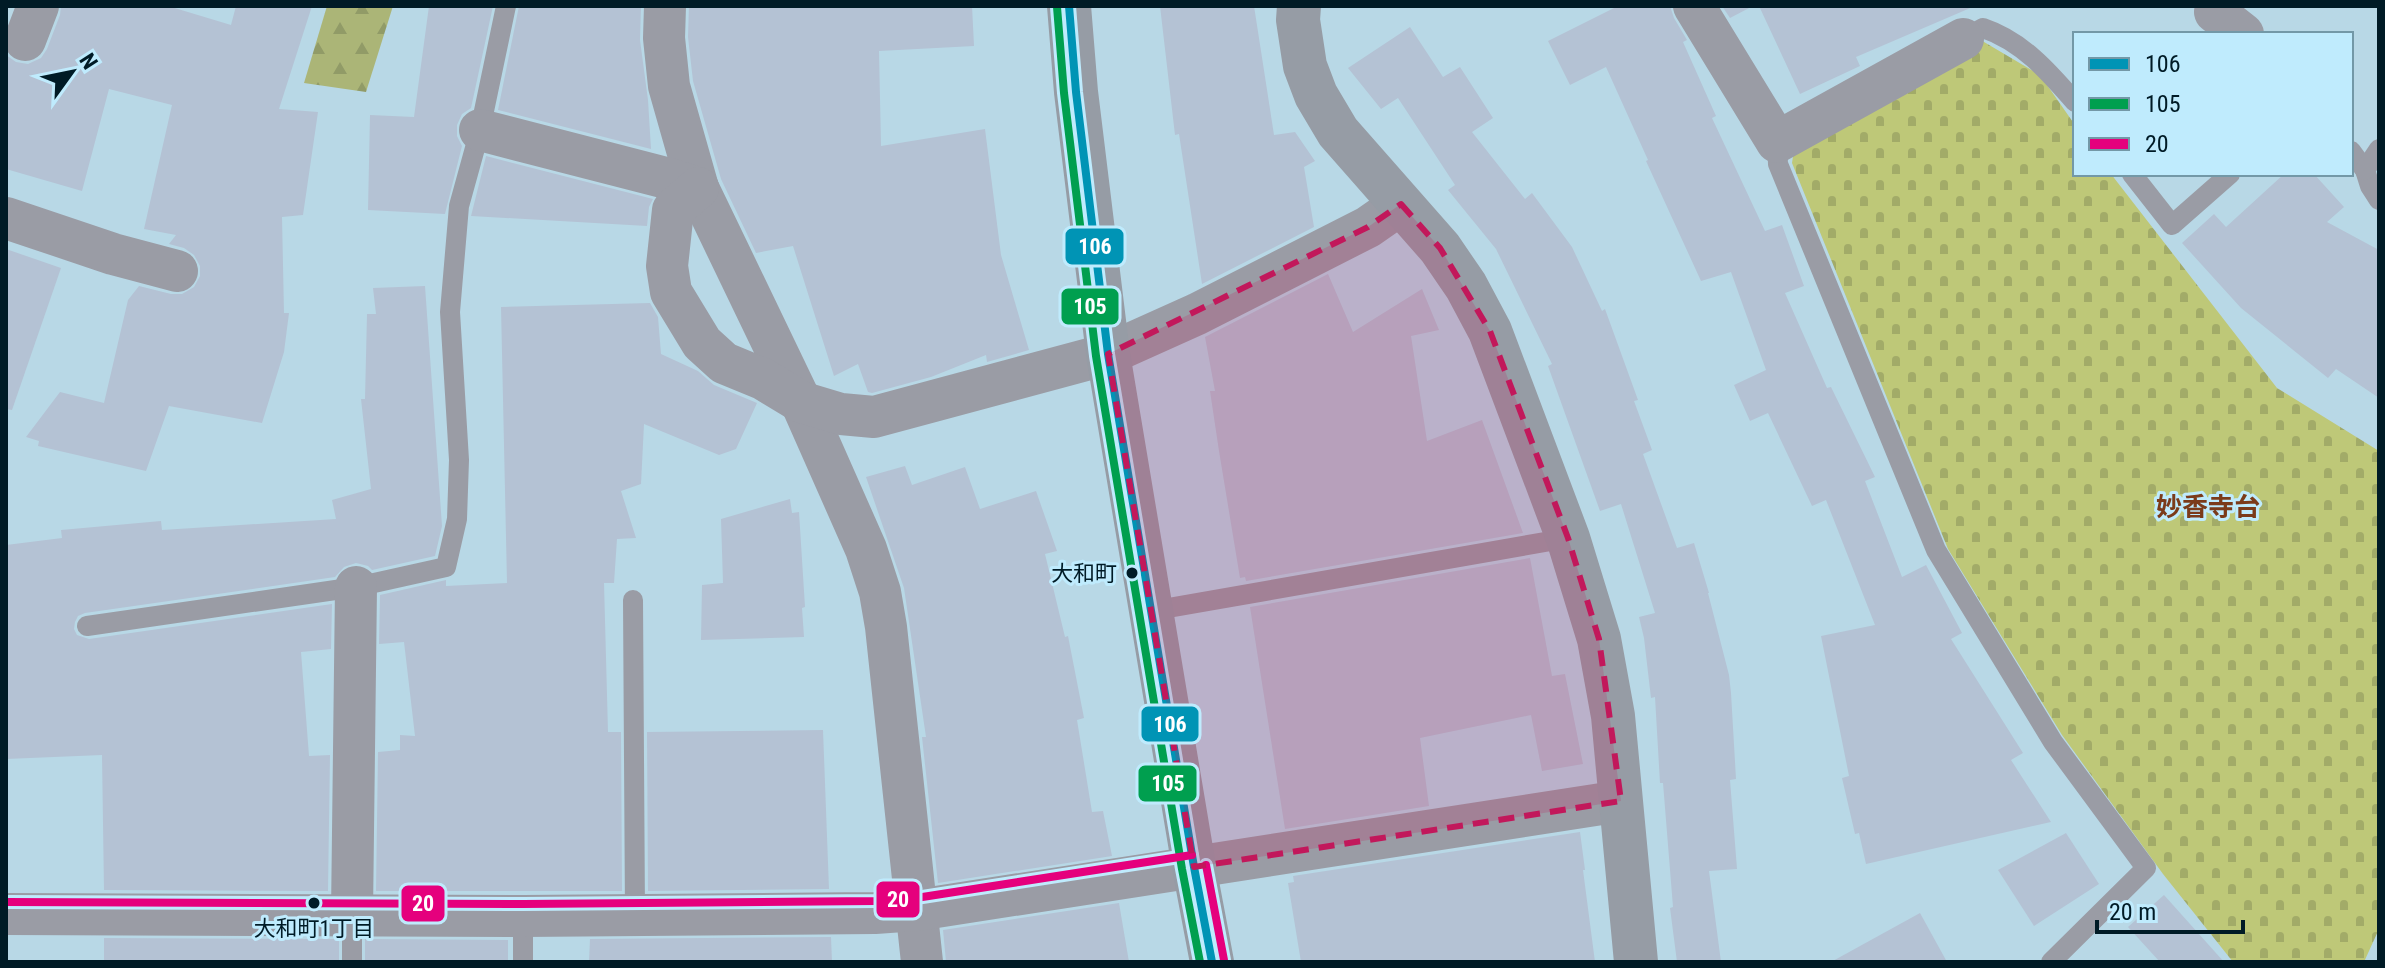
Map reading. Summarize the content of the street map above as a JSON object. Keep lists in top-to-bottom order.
{
  "districts": ["妙香寺台"],
  "places": ["大和町", "大和町1丁目"],
  "lines": ["transit line 106", "transit line 105", "transit line 20"],
  "legend": ["106", "105", "20"],
  "scale_bar": "20 m",
  "north": "top right"
}
